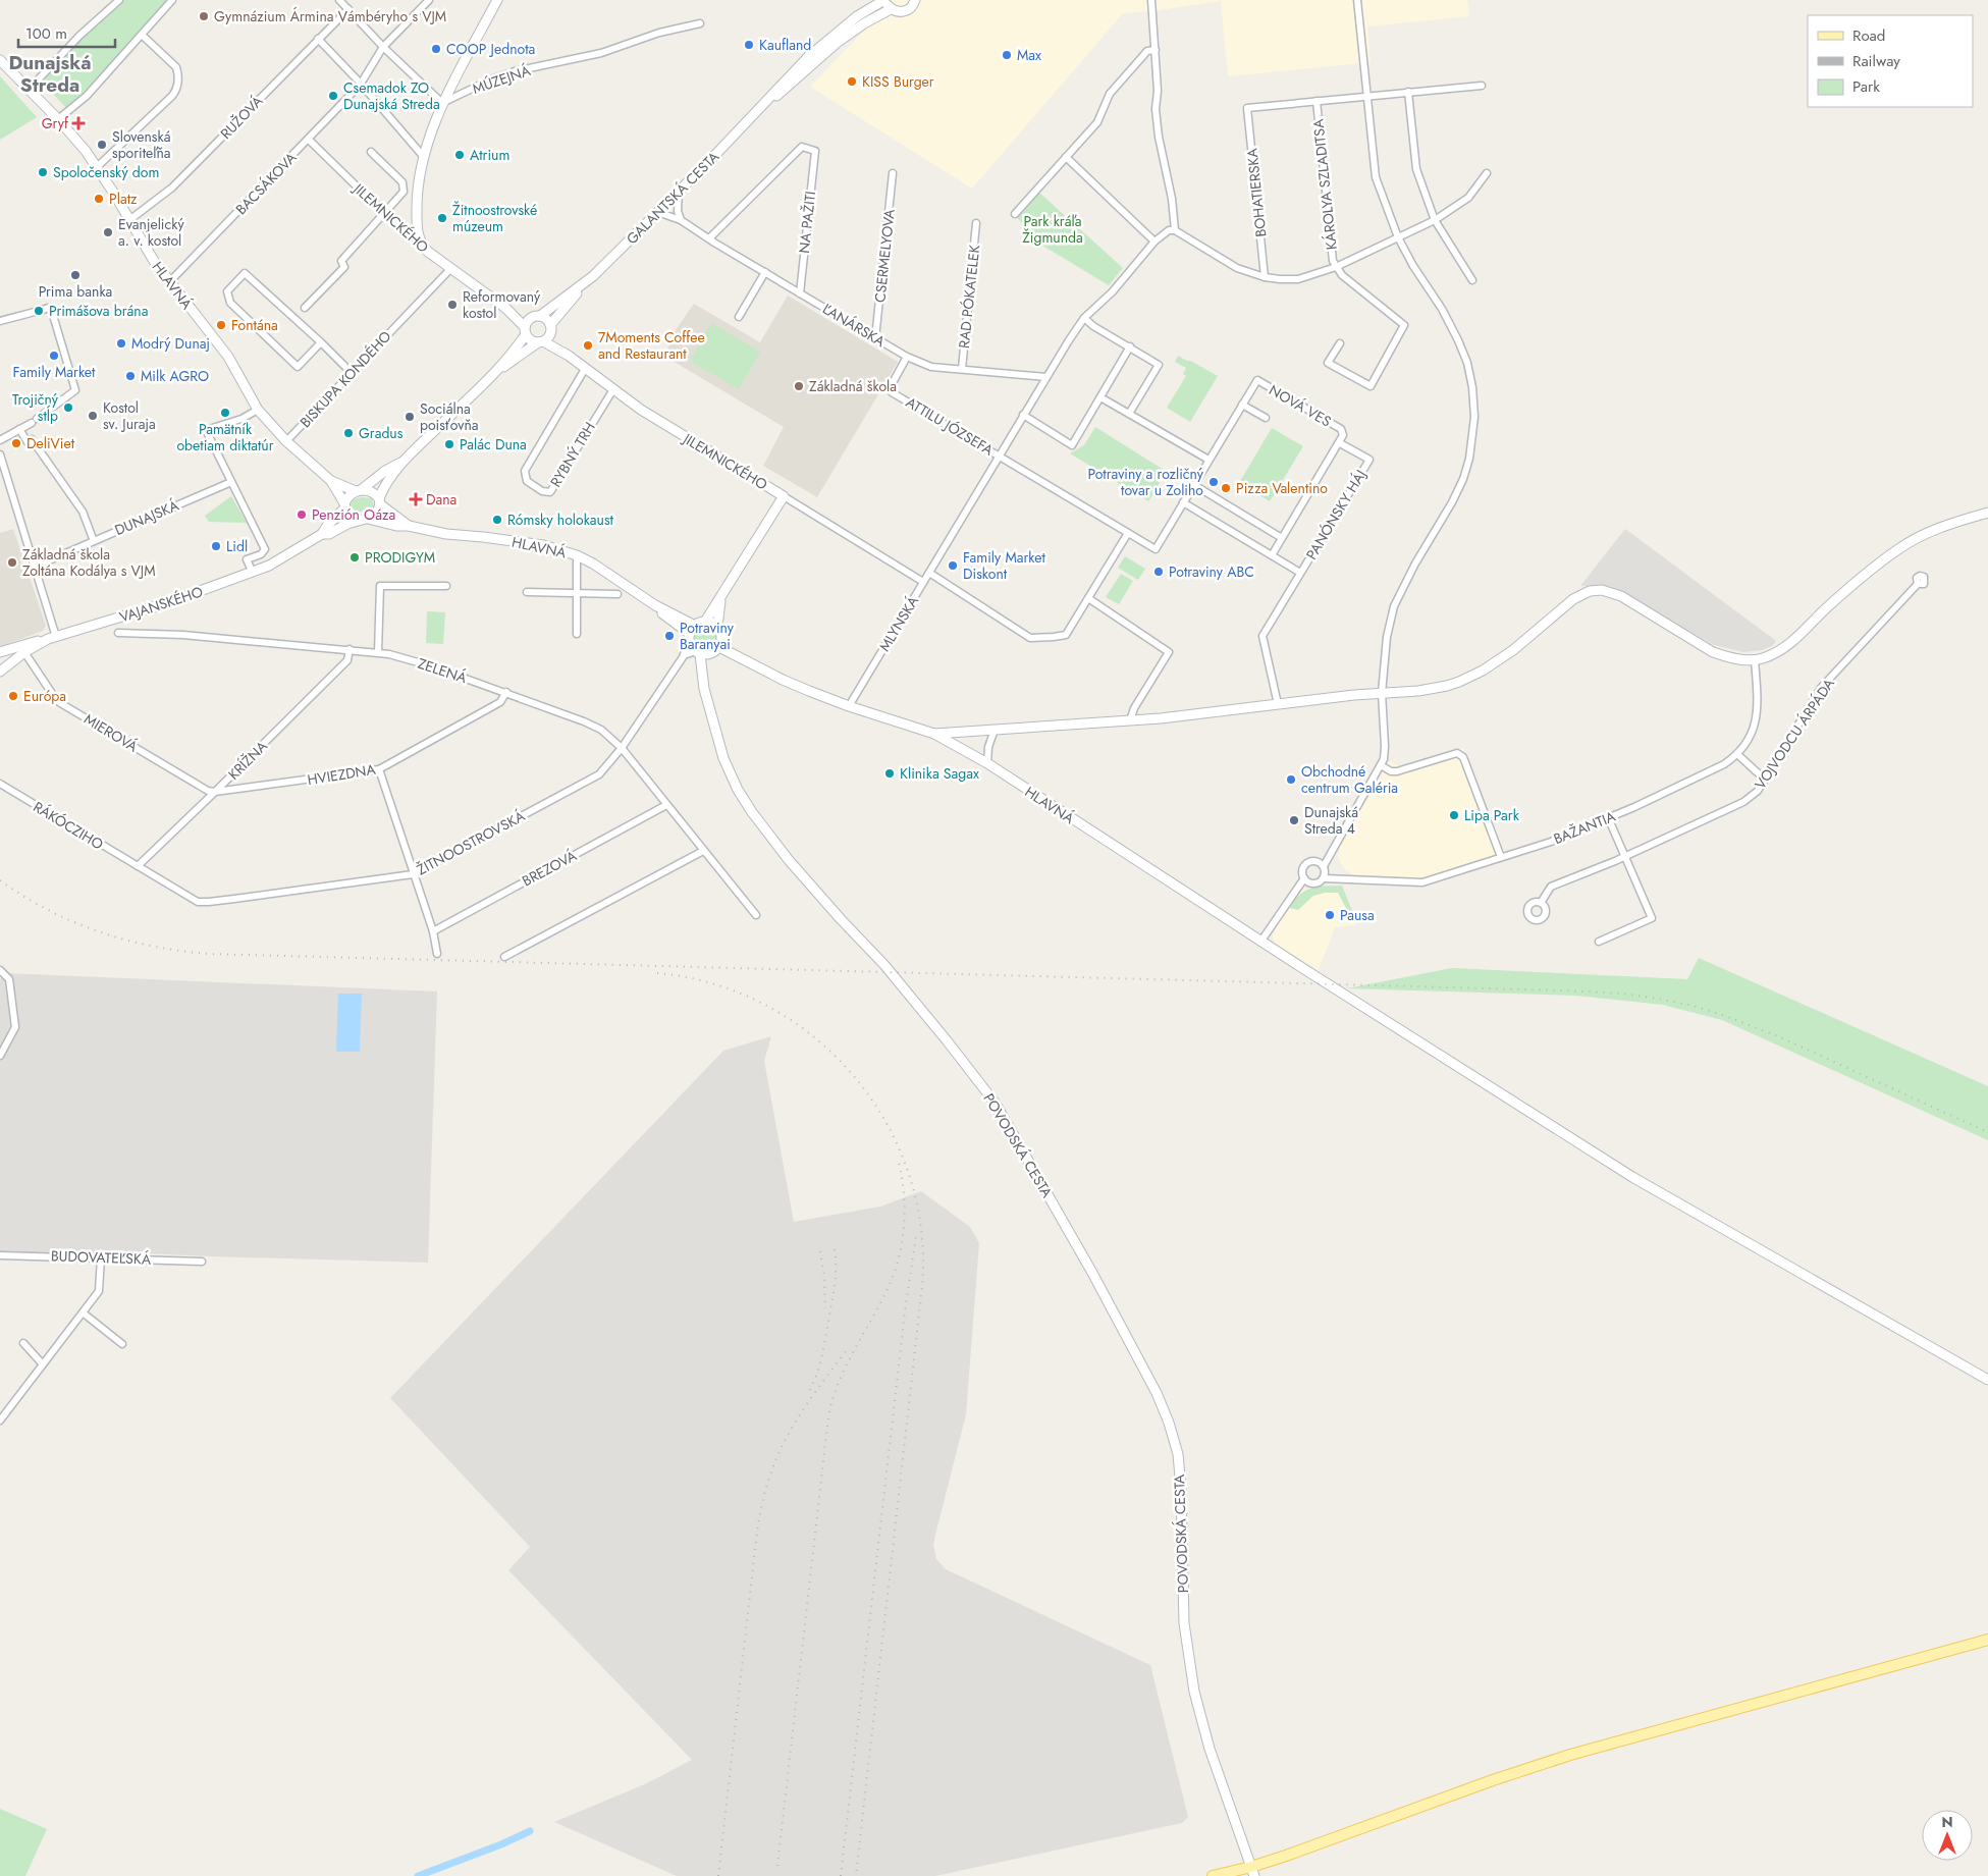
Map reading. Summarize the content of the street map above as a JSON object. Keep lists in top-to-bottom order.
{
  "streets": {
    "main road": [
      "GALANTSKÁ CESTA",
      "JILEMNICKÉHO",
      "HLAVNÁ",
      "VAJANSKÉHO",
      "POVODSKÁ CESTA"
    ],
    "street": [
      "MÚZEJNÁ",
      "RUŽOVÁ",
      "BACSÁKOVA",
      "KÁROLYA SZLADITSA",
      "BOHATIERSKA",
      "NA PAŽITI",
      "CSERMELYOVA",
      "RAD PÓKATELEK",
      "ĽANÁRSKA",
      "BISKUPA KONDÉHO",
      "NOVÁ VES",
      "ATTILU JÓZSEFA",
      "RYBNÝ TRH",
      "PANÓNSKY HÁJ",
      "DUNAJSKÁ",
      "MLYNSKÁ",
      "ZELENÁ",
      "MIEROVÁ",
      "VOJVODCU ÁRPÁDA",
      "KRÍŽNA",
      "HVIEZDNA",
      "RÁKÓCZIHO",
      "BAŽANTIA",
      "ŽITNOOSTROVSKÁ",
      "BREZOVÁ",
      "BUDOVATEĽSKÁ"
    ]
  },
  "crossings": [
    ["RUŽOVÁ", "HLAVNÁ"],
    ["BACSÁKOVA", "JILEMNICKÉHO"],
    ["BACSÁKOVA", "HLAVNÁ"],
    ["KÁROLYA SZLADITSA", "BOHATIERSKA"],
    ["GALANTSKÁ CESTA", "JILEMNICKÉHO"],
    ["GALANTSKÁ CESTA", "ĽANÁRSKA"],
    ["JILEMNICKÉHO", "HLAVNÁ"],
    ["JILEMNICKÉHO", "BISKUPA KONDÉHO"],
    ["JILEMNICKÉHO", "RYBNÝ TRH"],
    ["JILEMNICKÉHO", "MLYNSKÁ"],
    ["JILEMNICKÉHO", "ŽITNOOSTROVSKÁ"],
    ["JILEMNICKÉHO", "POVODSKÁ CESTA"],
    ["NA PAŽITI", "ĽANÁRSKA"],
    ["CSERMELYOVA", "ĽANÁRSKA"],
    ["HLAVNÁ", "BISKUPA KONDÉHO"],
    ["HLAVNÁ", "MLYNSKÁ"],
    ["HLAVNÁ", "ŽITNOOSTROVSKÁ"],
    ["HLAVNÁ", "POVODSKÁ CESTA"],
    ["RAD PÓKATELEK", "ĽANÁRSKA"],
    ["ĽANÁRSKA", "ATTILU JÓZSEFA"],
    ["NOVÁ VES", "ATTILU JÓZSEFA"],
    ["NOVÁ VES", "PANÓNSKY HÁJ"],
    ["VAJANSKÉHO", "MIEROVÁ"],
    ["ZELENÁ", "KRÍŽNA"],
    ["ZELENÁ", "HVIEZDNA"],
    ["ZELENÁ", "ŽITNOOSTROVSKÁ"],
    ["ZELENÁ", "BREZOVÁ"],
    ["MIEROVÁ", "KRÍŽNA"],
    ["MIEROVÁ", "HVIEZDNA"],
    ["KRÍŽNA", "HVIEZDNA"],
    ["KRÍŽNA", "RÁKÓCZIHO"],
    ["KRÍŽNA", "ŽITNOOSTROVSKÁ"],
    ["RÁKÓCZIHO", "ŽITNOOSTROVSKÁ"],
    ["ŽITNOOSTROVSKÁ", "POVODSKÁ CESTA"]
  ],
  "districts": ["Dunajská Streda"],
  "parks": ["Park kráľa Žigmunda"],
  "places": {
    "other": [
      "Gymnázium Ármina Vámbéryho s VJM",
      "Kaufland",
      "COOP Jednota",
      "Max",
      "KISS Burger",
      "Csemadok ZO Dunajská Streda",
      "Slovenská sporiteľňa",
      "Atrium",
      "Spoločenský dom",
      "Platz",
      "Žitnoostrovské múzeum",
      "Evanjelický a. v. kostol",
      "Prima banka",
      "Reformovaný kostol",
      "Primášova brána",
      "Fontána",
      "Modrý Dunaj",
      "7Moments Coffee and Restaurant",
      "Family Market",
      "Milk AGRO",
      "Základná škola",
      "Trojičný stĺp",
      "Pamätník obetiam diktatúr",
      "Kostol sv. Juraja",
      "Sociálna poisťovňa",
      "Gradus",
      "DeliViet",
      "Palác Duna",
      "Potraviny a rozličný tovar u Zoliho",
      "Pizza Valentino",
      "Penzión Oáza",
      "Rómsky holokaust",
      "Lidl",
      "PRODIGYM",
      "Základná škola Zoltána Kodálya s VJM",
      "Family Market Diskont",
      "Potraviny ABC",
      "Potraviny Baranyai",
      "Európa",
      "Klinika Sagax",
      "Obchodné centrum Galéria",
      "Lipa Park",
      "Dunajská Streda 4",
      "Pausa"
    ],
    "health": ["Gryf", "Dana"]
  },
  "legend": ["Road", "Railway", "Park"],
  "scale_bar": "100 m",
  "north": "top"
}
